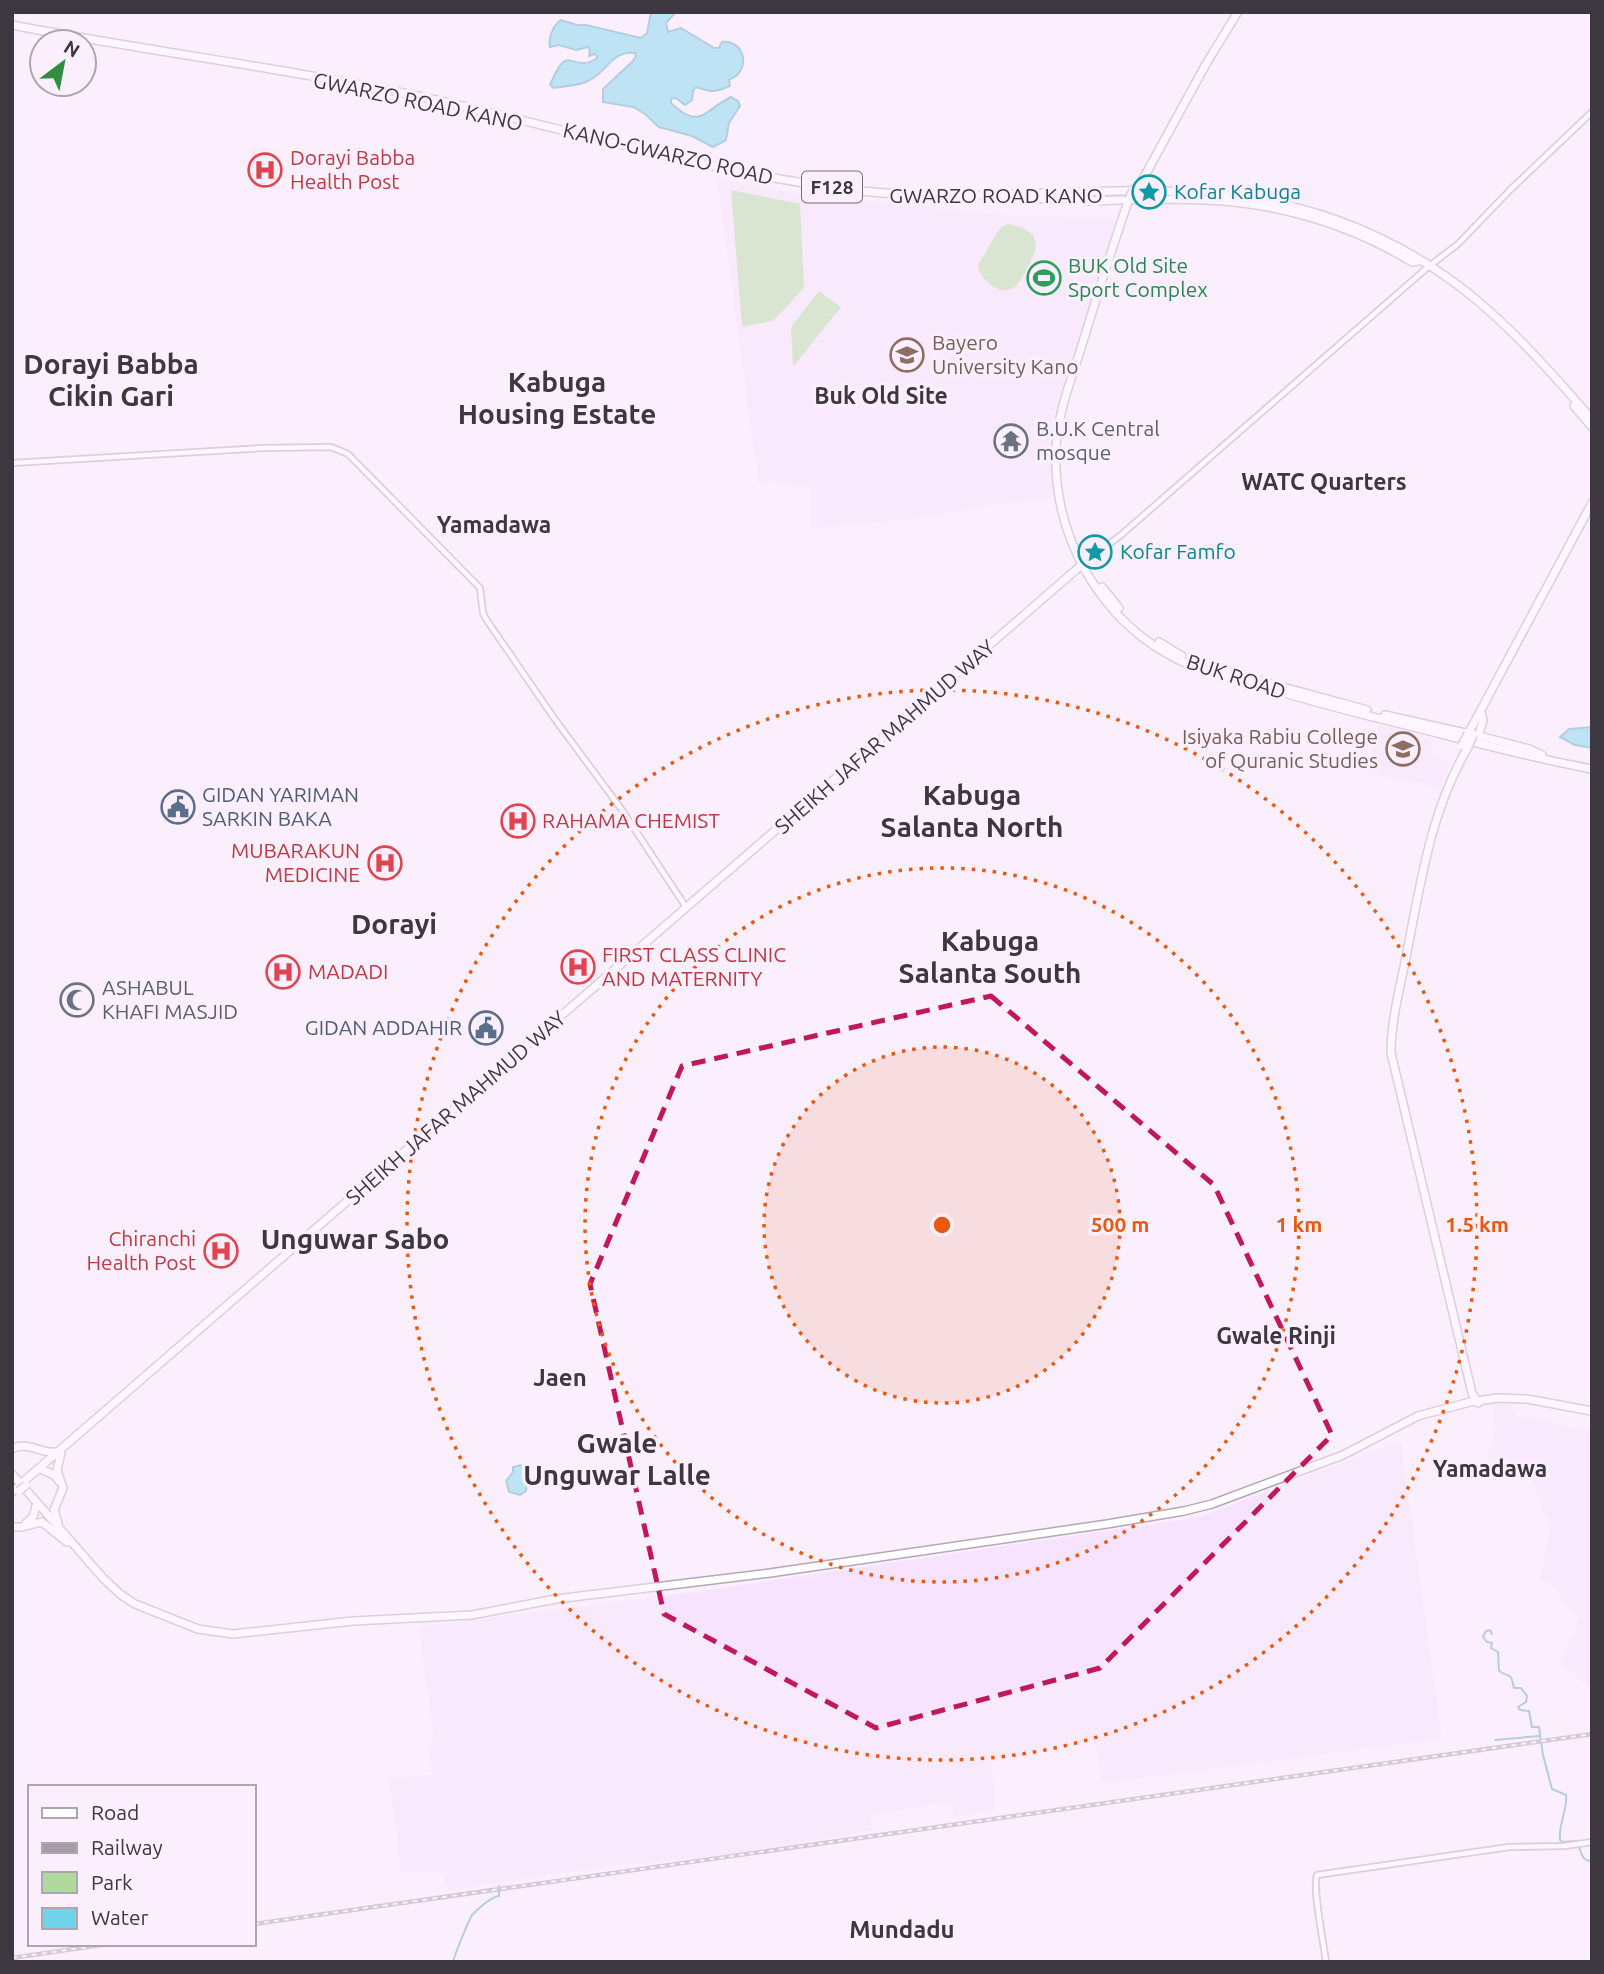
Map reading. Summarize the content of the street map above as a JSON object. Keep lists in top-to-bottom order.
{
  "streets": {
    "main road": [
      "GWARZO ROAD KANO",
      "KANO-GWARZO ROAD",
      "F128",
      "BUK ROAD",
      "SHEIKH JAFAR MAHMUD WAY"
    ]
  },
  "crossings": [
    ["GWARZO ROAD KANO", "KANO-GWARZO ROAD"],
    ["KANO-GWARZO ROAD", "F128"],
    ["BUK ROAD", "SHEIKH JAFAR MAHMUD WAY"]
  ],
  "districts": [
    "Dorayi Babba Cikin Gari",
    "Kabuga Housing Estate",
    "Buk Old Site",
    "WATC Quarters",
    "Yamadawa",
    "Kabuga Salanta North",
    "Dorayi",
    "Kabuga Salanta South",
    "Unguwar Sabo",
    "Gwale Rinji",
    "Jaen",
    "Gwale Unguwar Lalle",
    "Yamadawa",
    "Mundadu"
  ],
  "places": {
    "hospital": [
      "Dorayi Babba Health Post",
      "RAHAMA CHEMIST",
      "MUBARAKUN MEDICINE",
      "FIRST CLASS CLINIC AND MATERNITY",
      "MADADI",
      "Chiranchi Health Post"
    ],
    "place": ["Kofar Kabuga", "Kofar Famfo"],
    "sports": ["BUK Old Site Sport Complex"],
    "school or university": ["Bayero University Kano", "Isiyaka Rabiu College of Quranic Studies"],
    "temple": ["B.U.K Central mosque"],
    "public building": ["GIDAN YARIMAN SARKIN BAKA", "GIDAN ADDAHIR"],
    "mosque": ["ASHABUL KHAFI MASJID"]
  },
  "legend": [
    "Road",
    "Railway",
    "Park",
    "Water"
  ],
  "north": "top right",
  "rings": ["500 m", "1 km", "1.5 km"]
}
